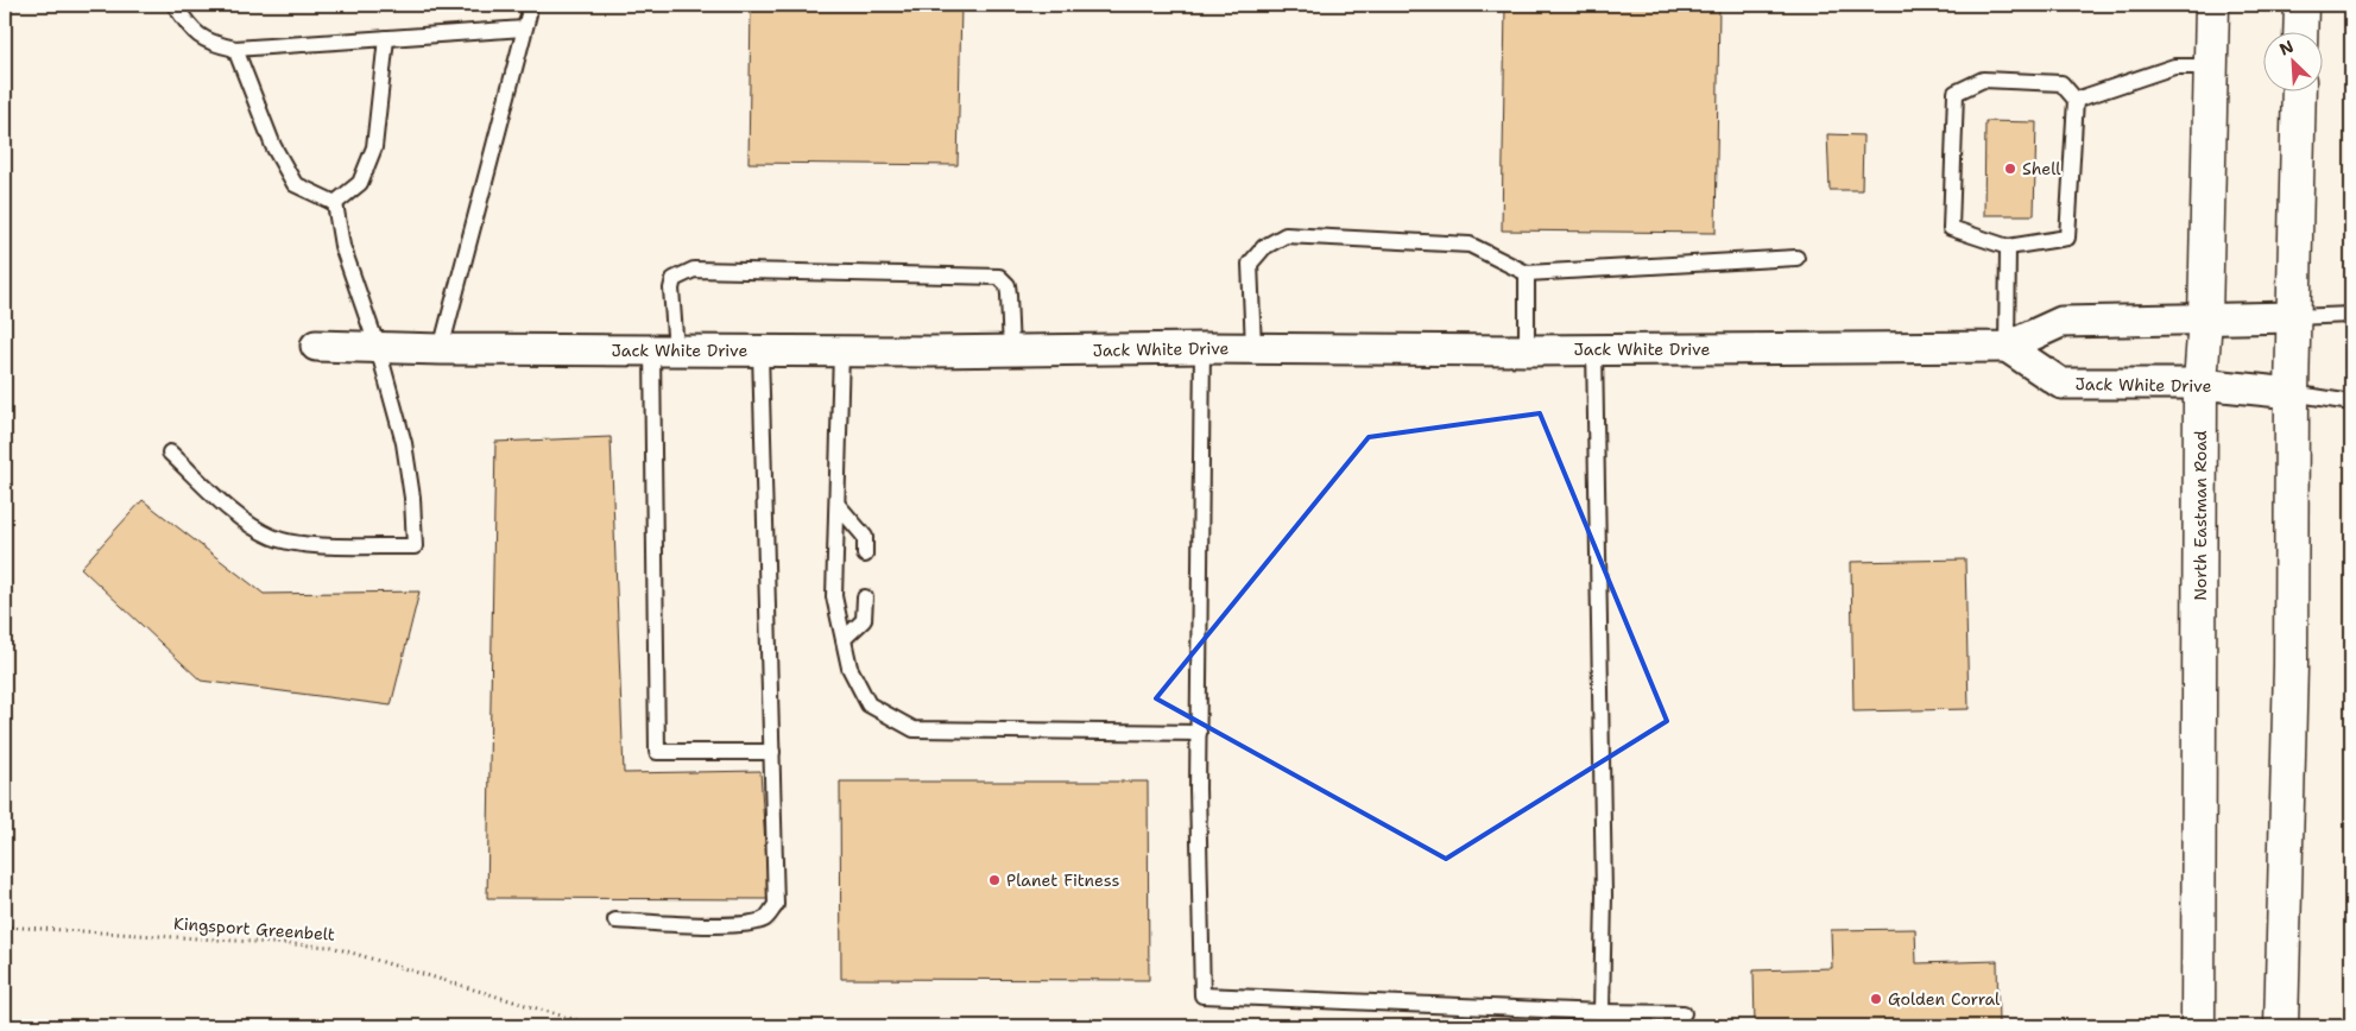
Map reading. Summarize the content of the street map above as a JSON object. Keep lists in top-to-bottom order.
{
  "streets": {
    "main road": ["North Eastman Road"],
    "street": ["Jack White Drive"],
    "path": ["Kingsport Greenbelt"]
  },
  "crossings": [
    ["Jack White Drive", "North Eastman Road"]
  ],
  "places": ["Shell", "Planet Fitness", "Golden Corral"],
  "north": "top left"
}
